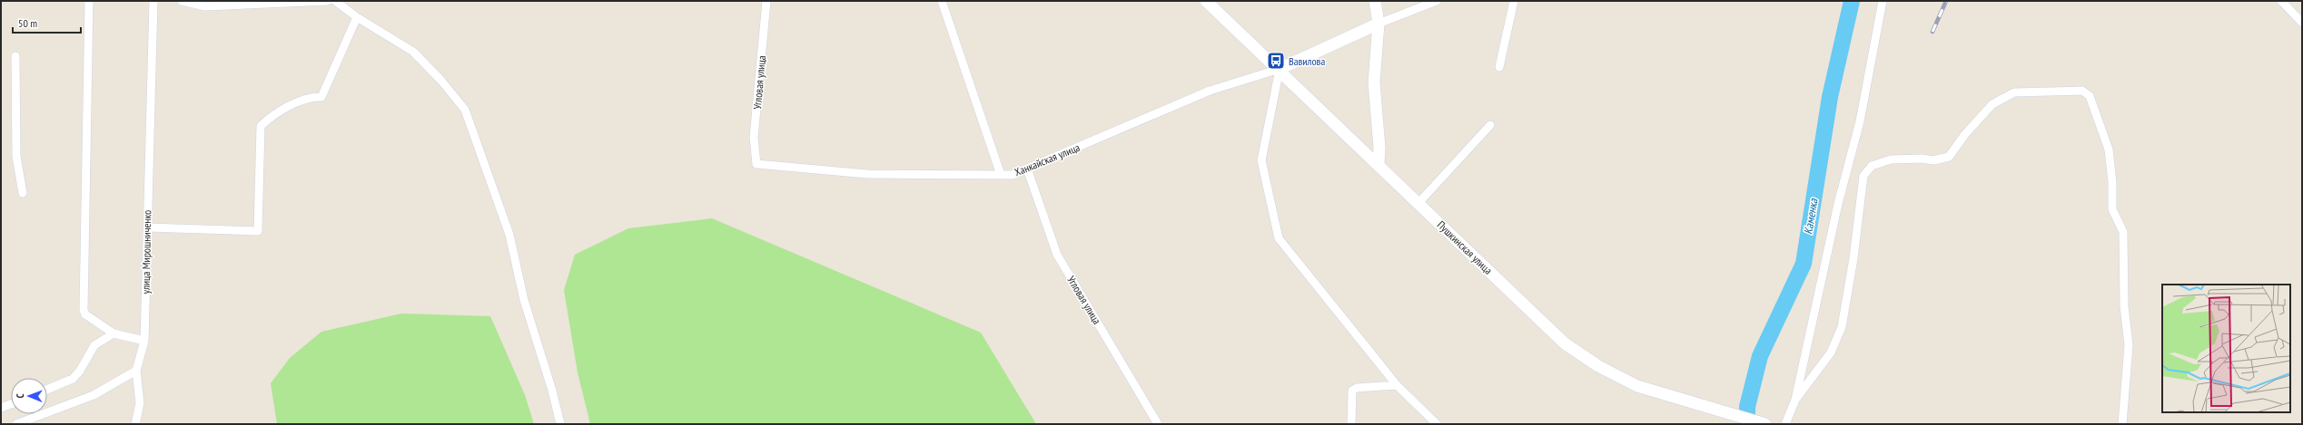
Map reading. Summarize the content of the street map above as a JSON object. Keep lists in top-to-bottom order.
{
  "streets": {
    "main road": ["Пушкинская улица"],
    "street": ["Угловая улица", "Ханкайская улица", "улица Мирошниченко"]
  },
  "crossings": [
    ["Угловая улица", "Ханкайская улица"],
    ["Ханкайская улица", "Пушкинская улица"]
  ],
  "water": ["Каменка"],
  "places": {
    "bus stop": ["Вавилова"]
  },
  "scale_bar": "50 m",
  "north": "left"
}
